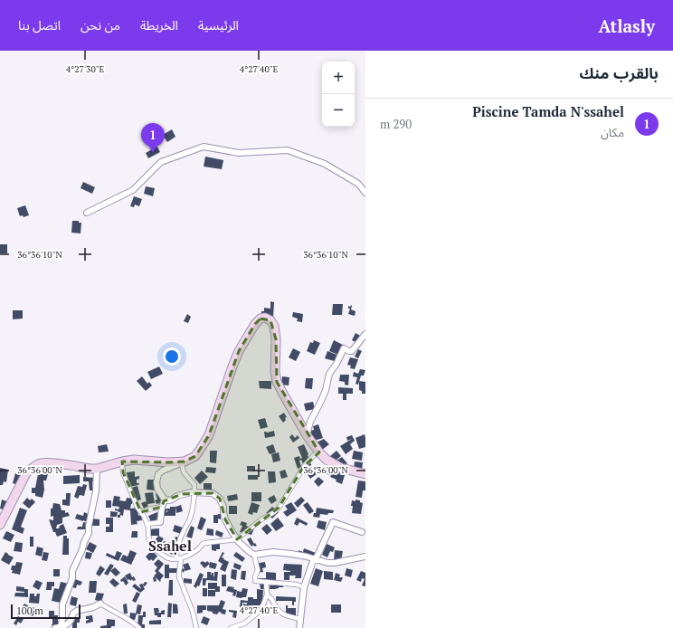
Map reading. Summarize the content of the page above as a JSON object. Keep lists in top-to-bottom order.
{
  "districts": ["Ssaḥel"],
  "scale_bar": "100 m",
  "page": {
    "header": "Atlasly",
    "nav": [
      "الرئيسية",
      "الخريطة",
      "من نحن",
      "اتصل بنا"
    ],
    "heading": "بالقرب منك",
    "map_buttons": ["+", "−"],
    "list": [
      {
        "mark": "1",
        "name": "Piscine Tamda N'ssahel",
        "note": "مكان",
        "value": "290 m"
      }
    ],
    "pins": "1",
    "scale": "100 m"
  },
  "coordinates": [
    "4°27'30\"E",
    "4°27'40\"E",
    "36°36'10\"N",
    "36°36'00\"N"
  ]
}
